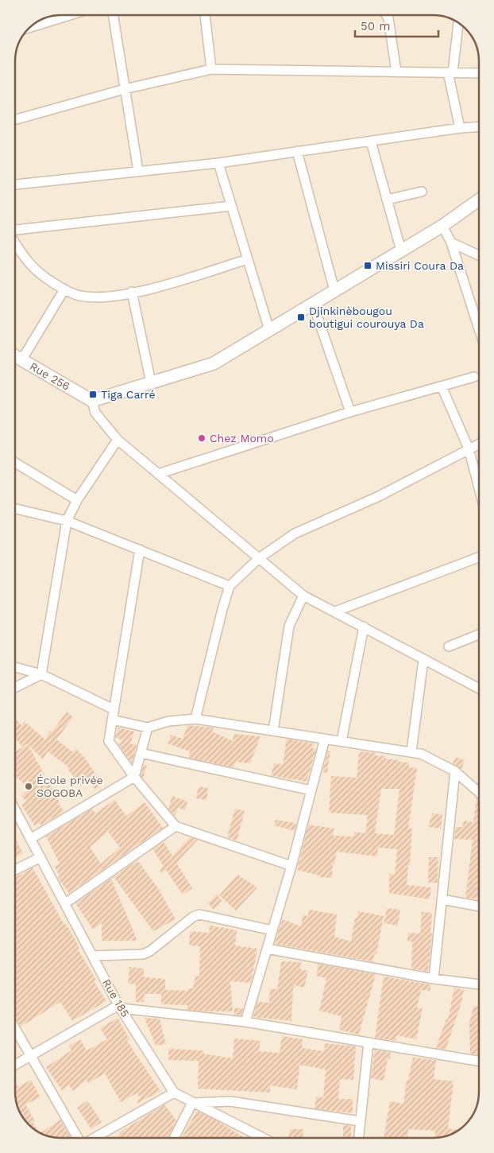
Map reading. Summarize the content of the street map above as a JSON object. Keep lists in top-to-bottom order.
{
  "streets": {
    "street": ["Rue 256", "Rue 185"]
  },
  "places": {
    "transit": ["Missiri Coura Da", "Djinkinèbougou boutigui courouya Da", "Tiga Carré"],
    "other": ["Chez Momo", "École privée SOGOBA"]
  },
  "scale_bar": "50 m"
}
